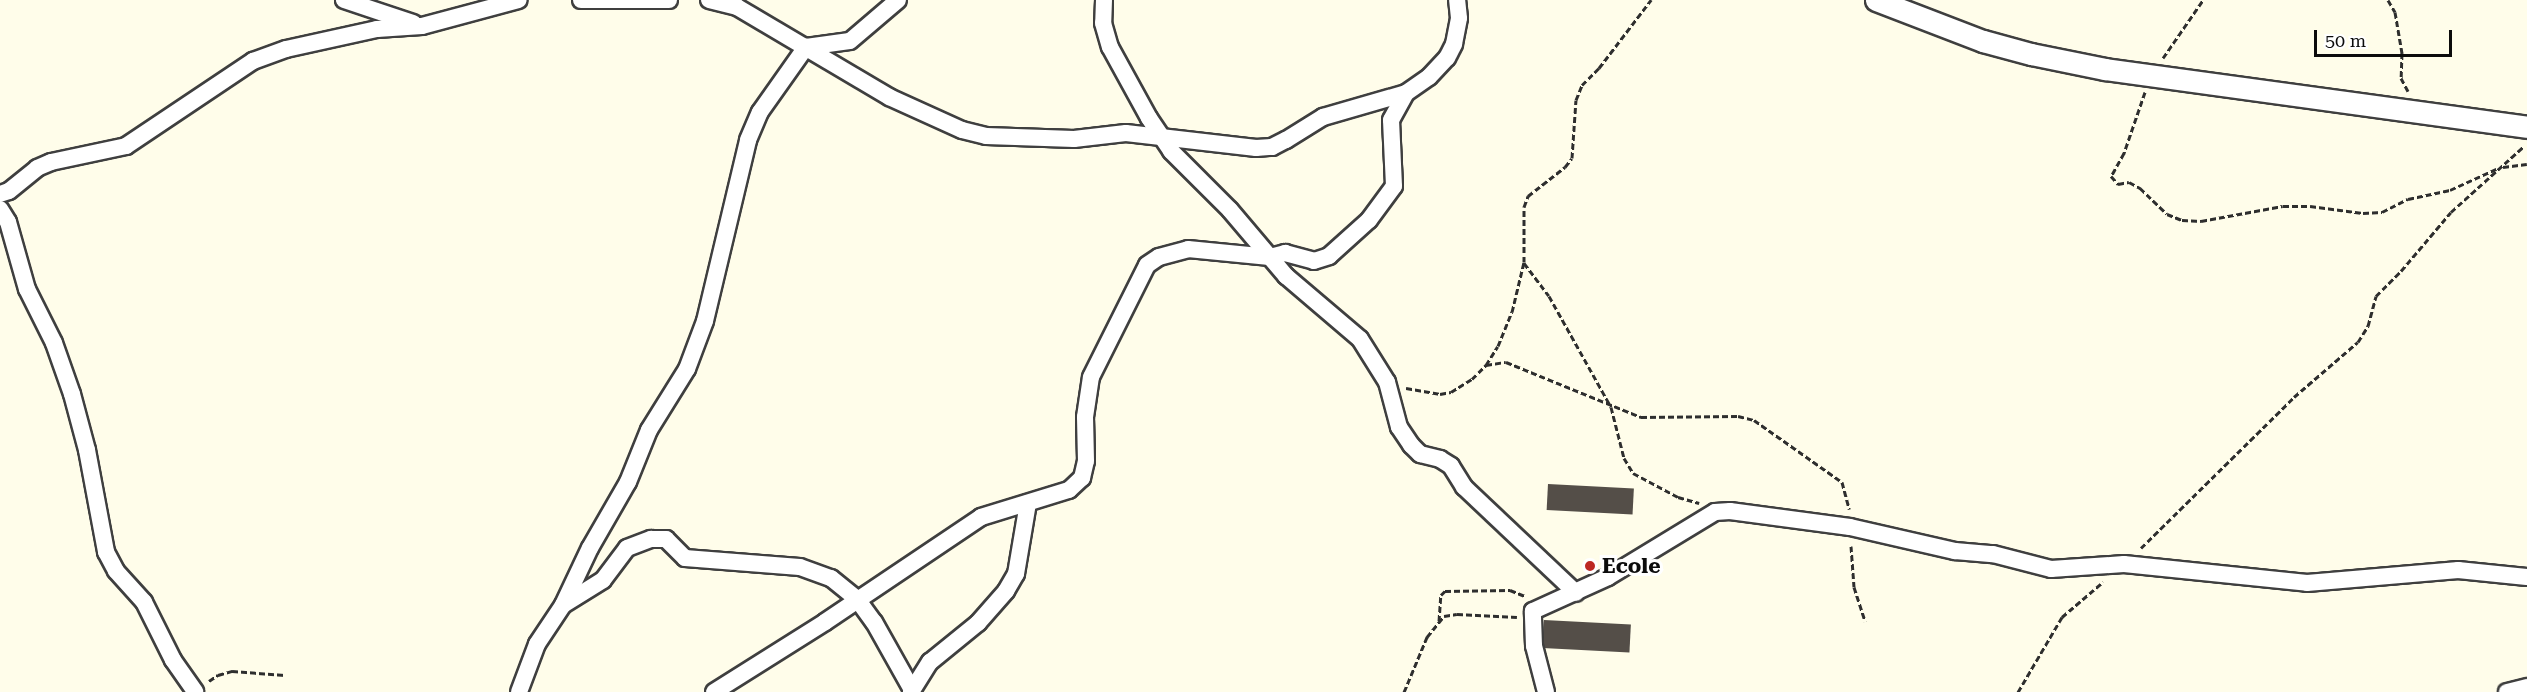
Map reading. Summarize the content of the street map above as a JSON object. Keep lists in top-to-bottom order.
{
  "places": ["Ecole"],
  "scale_bar": "50 m"
}
